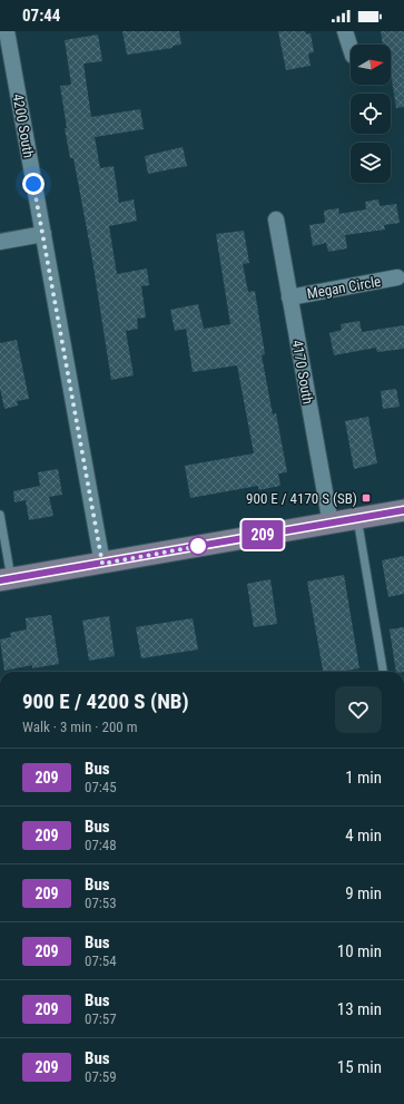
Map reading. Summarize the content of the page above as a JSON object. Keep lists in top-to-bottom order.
{
  "streets": {
    "street": ["4200 South", "Megan Circle", "4170 South"]
  },
  "crossings": [
    ["Megan Circle", "4170 South"]
  ],
  "places": {
    "transit": ["900 E / 4170 S (SB)"]
  },
  "lines": ["bus line 209"],
  "north": "right",
  "page": {
    "status": "07:44",
    "on_map": "209",
    "heading": ["900 E / 4200 S (NB)", "Walk · 3 min · 200 m"],
    "list": [
      {
        "mark": "209",
        "name": "Bus",
        "note": "07:45",
        "value": "1 min"
      },
      {
        "mark": "209",
        "name": "Bus",
        "note": "07:48",
        "value": "4 min"
      },
      {
        "mark": "209",
        "name": "Bus",
        "note": "07:53",
        "value": "9 min"
      },
      {
        "mark": "209",
        "name": "Bus",
        "note": "07:54",
        "value": "10 min"
      },
      {
        "mark": "209",
        "name": "Bus",
        "note": "07:57",
        "value": "13 min"
      },
      {
        "mark": "209",
        "name": "Bus",
        "note": "07:59",
        "value": "15 min"
      }
    ]
  }
}
